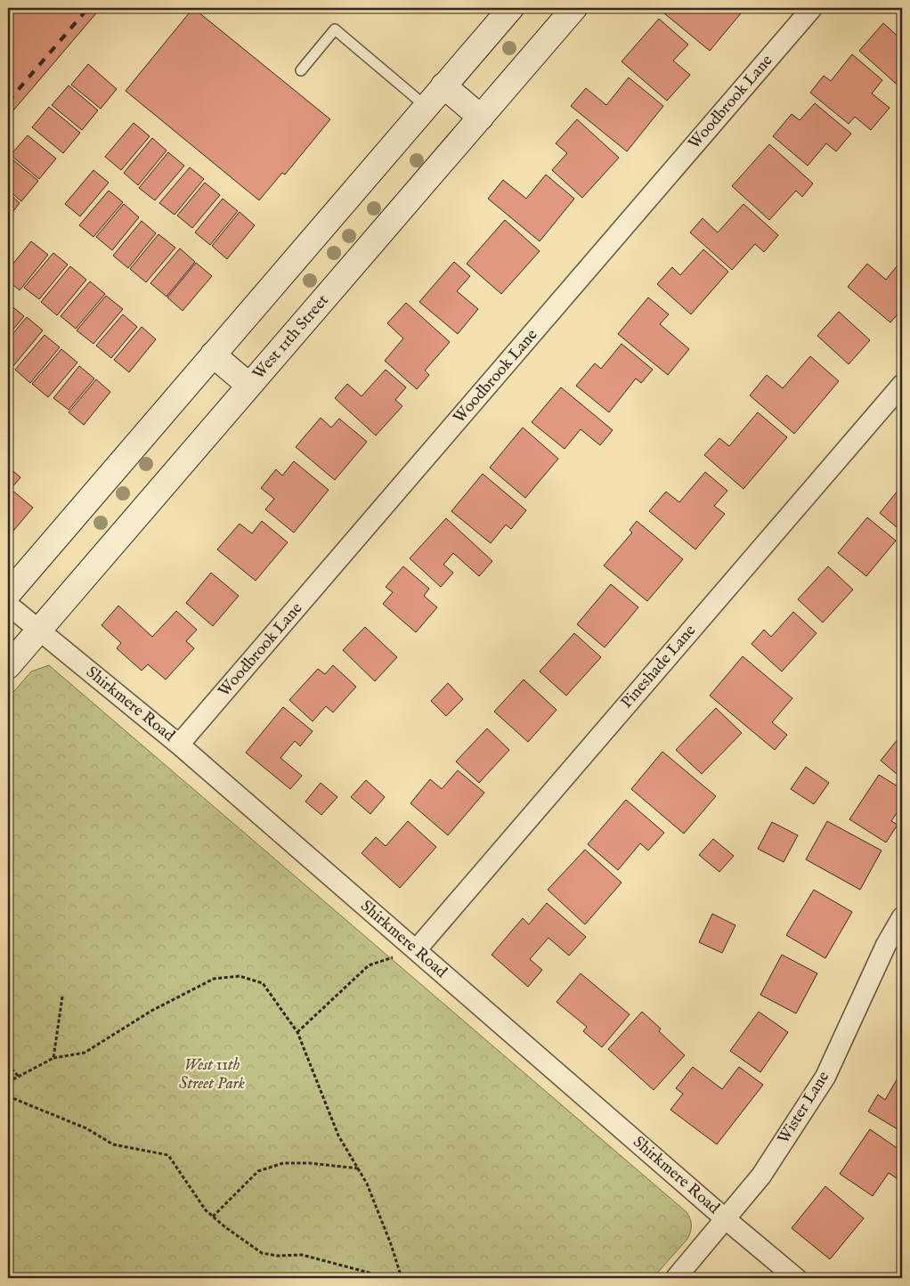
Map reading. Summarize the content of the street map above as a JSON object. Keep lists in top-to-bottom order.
{
  "streets": {
    "main road": ["West 11th Street"],
    "street": [
      "Woodbrook Lane",
      "Pineshade Lane",
      "Shirkmere Road",
      "Wister Lane"
    ]
  },
  "crossings": [
    ["Woodbrook Lane", "Shirkmere Road"],
    ["West 11th Street", "Shirkmere Road"],
    ["Pineshade Lane", "Shirkmere Road"],
    ["Shirkmere Road", "Wister Lane"]
  ],
  "parks": ["West 11th Street Park"]
}
